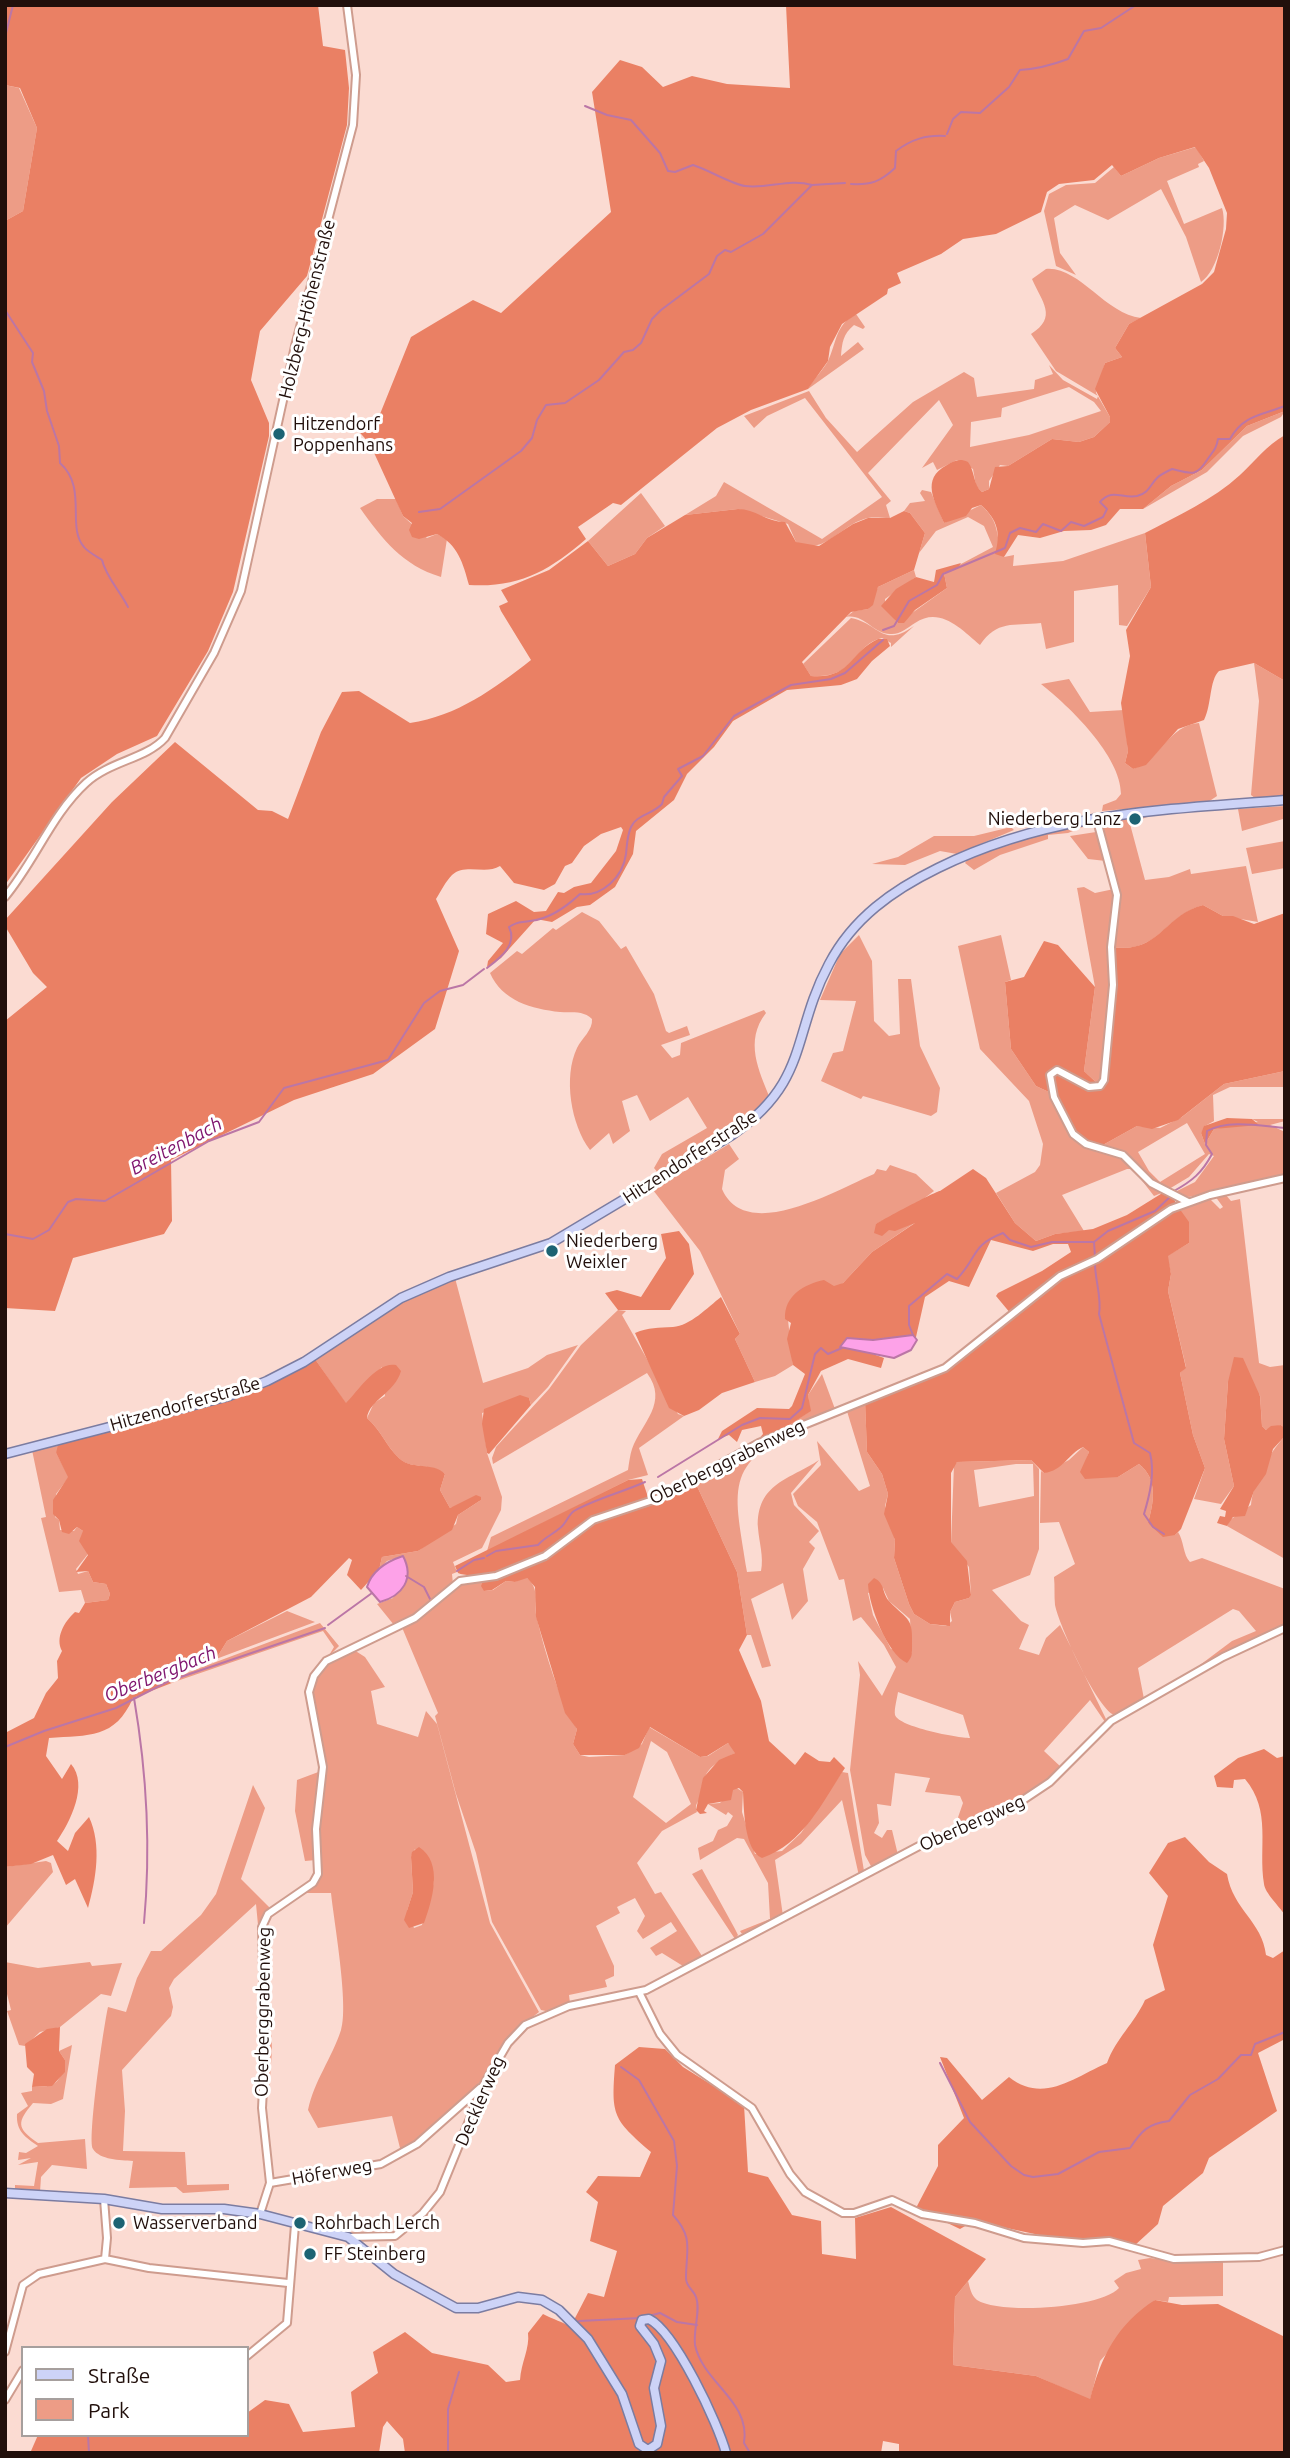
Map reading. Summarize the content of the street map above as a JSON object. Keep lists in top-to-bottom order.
{
  "streets": {
    "main road": ["Hitzendorferstraße"],
    "street": [
      "Holzberg-Höhenstraße",
      "Oberberggrabenweg",
      "Oberbergweg",
      "Decklerweg",
      "Höferweg"
    ]
  },
  "crossings": [
    ["Oberberggrabenweg", "Höferweg"],
    ["Oberbergweg", "Decklerweg"],
    ["Decklerweg", "Höferweg"]
  ],
  "water": ["Breitenbach", "Oberbergbach"],
  "places": [
    "Hitzendorf Poppenhans",
    "Niederberg Lanz",
    "Niederberg Weixler",
    "Wasserverband",
    "Rohrbach Lerch",
    "FF Steinberg"
  ],
  "legend": ["Straße", "Park"]
}
